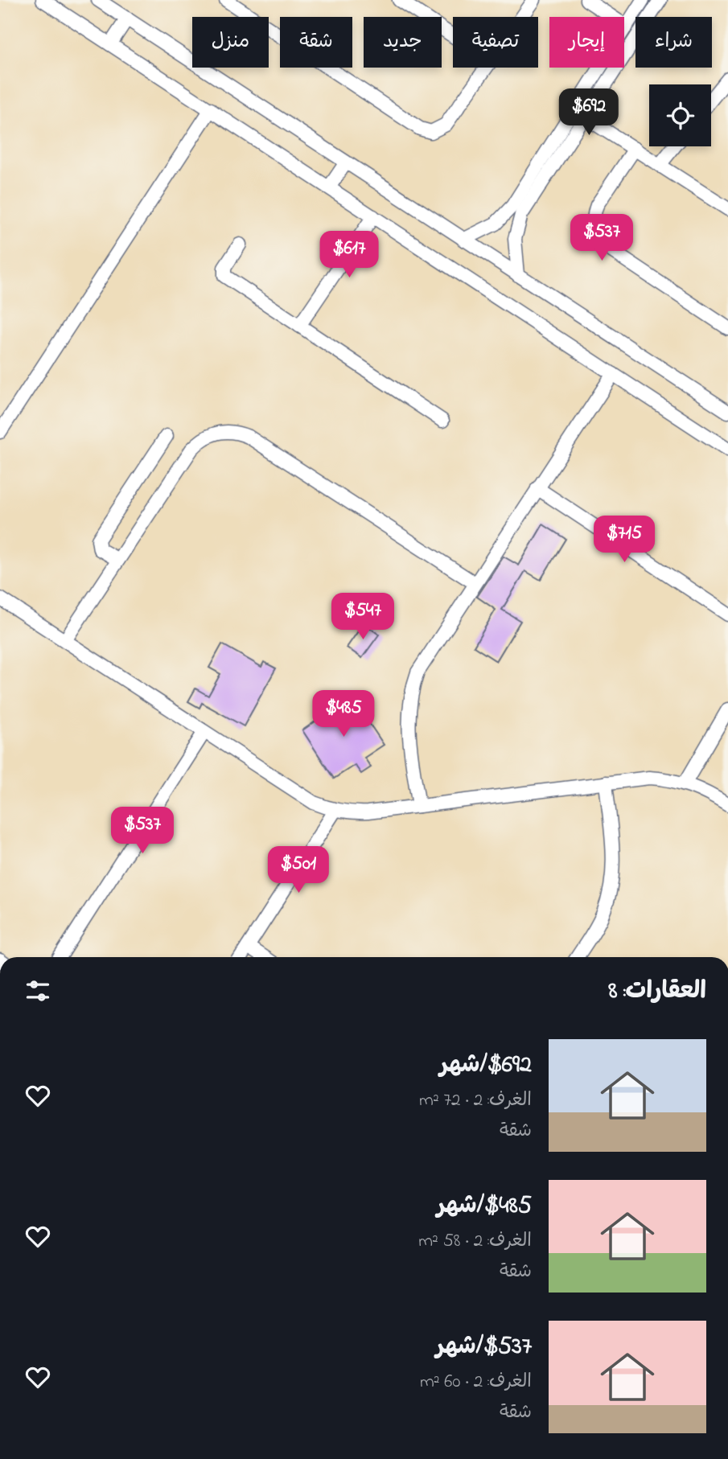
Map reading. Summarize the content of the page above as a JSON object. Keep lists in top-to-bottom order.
{
  "page": {
    "chip": [
      "شراء",
      "إيجار",
      "تصفية",
      "جديد",
      "شقة",
      "منزل"
    ],
    "price": [
      "$692",
      "$537",
      "$617",
      "$715",
      "$547",
      "$485",
      "$537",
      "$501"
    ],
    "heading": "العقارات: 8",
    "list": [
      {
        "name": "$692/شهر",
        "note": "الغرف: 2 · 72 m² · شقة"
      },
      {
        "name": "$485/شهر",
        "note": "الغرف: 2 · 58 m² · شقة"
      },
      {
        "name": "$537/شهر",
        "note": "الغرف: 2 · 60 m² · شقة"
      }
    ]
  }
}
